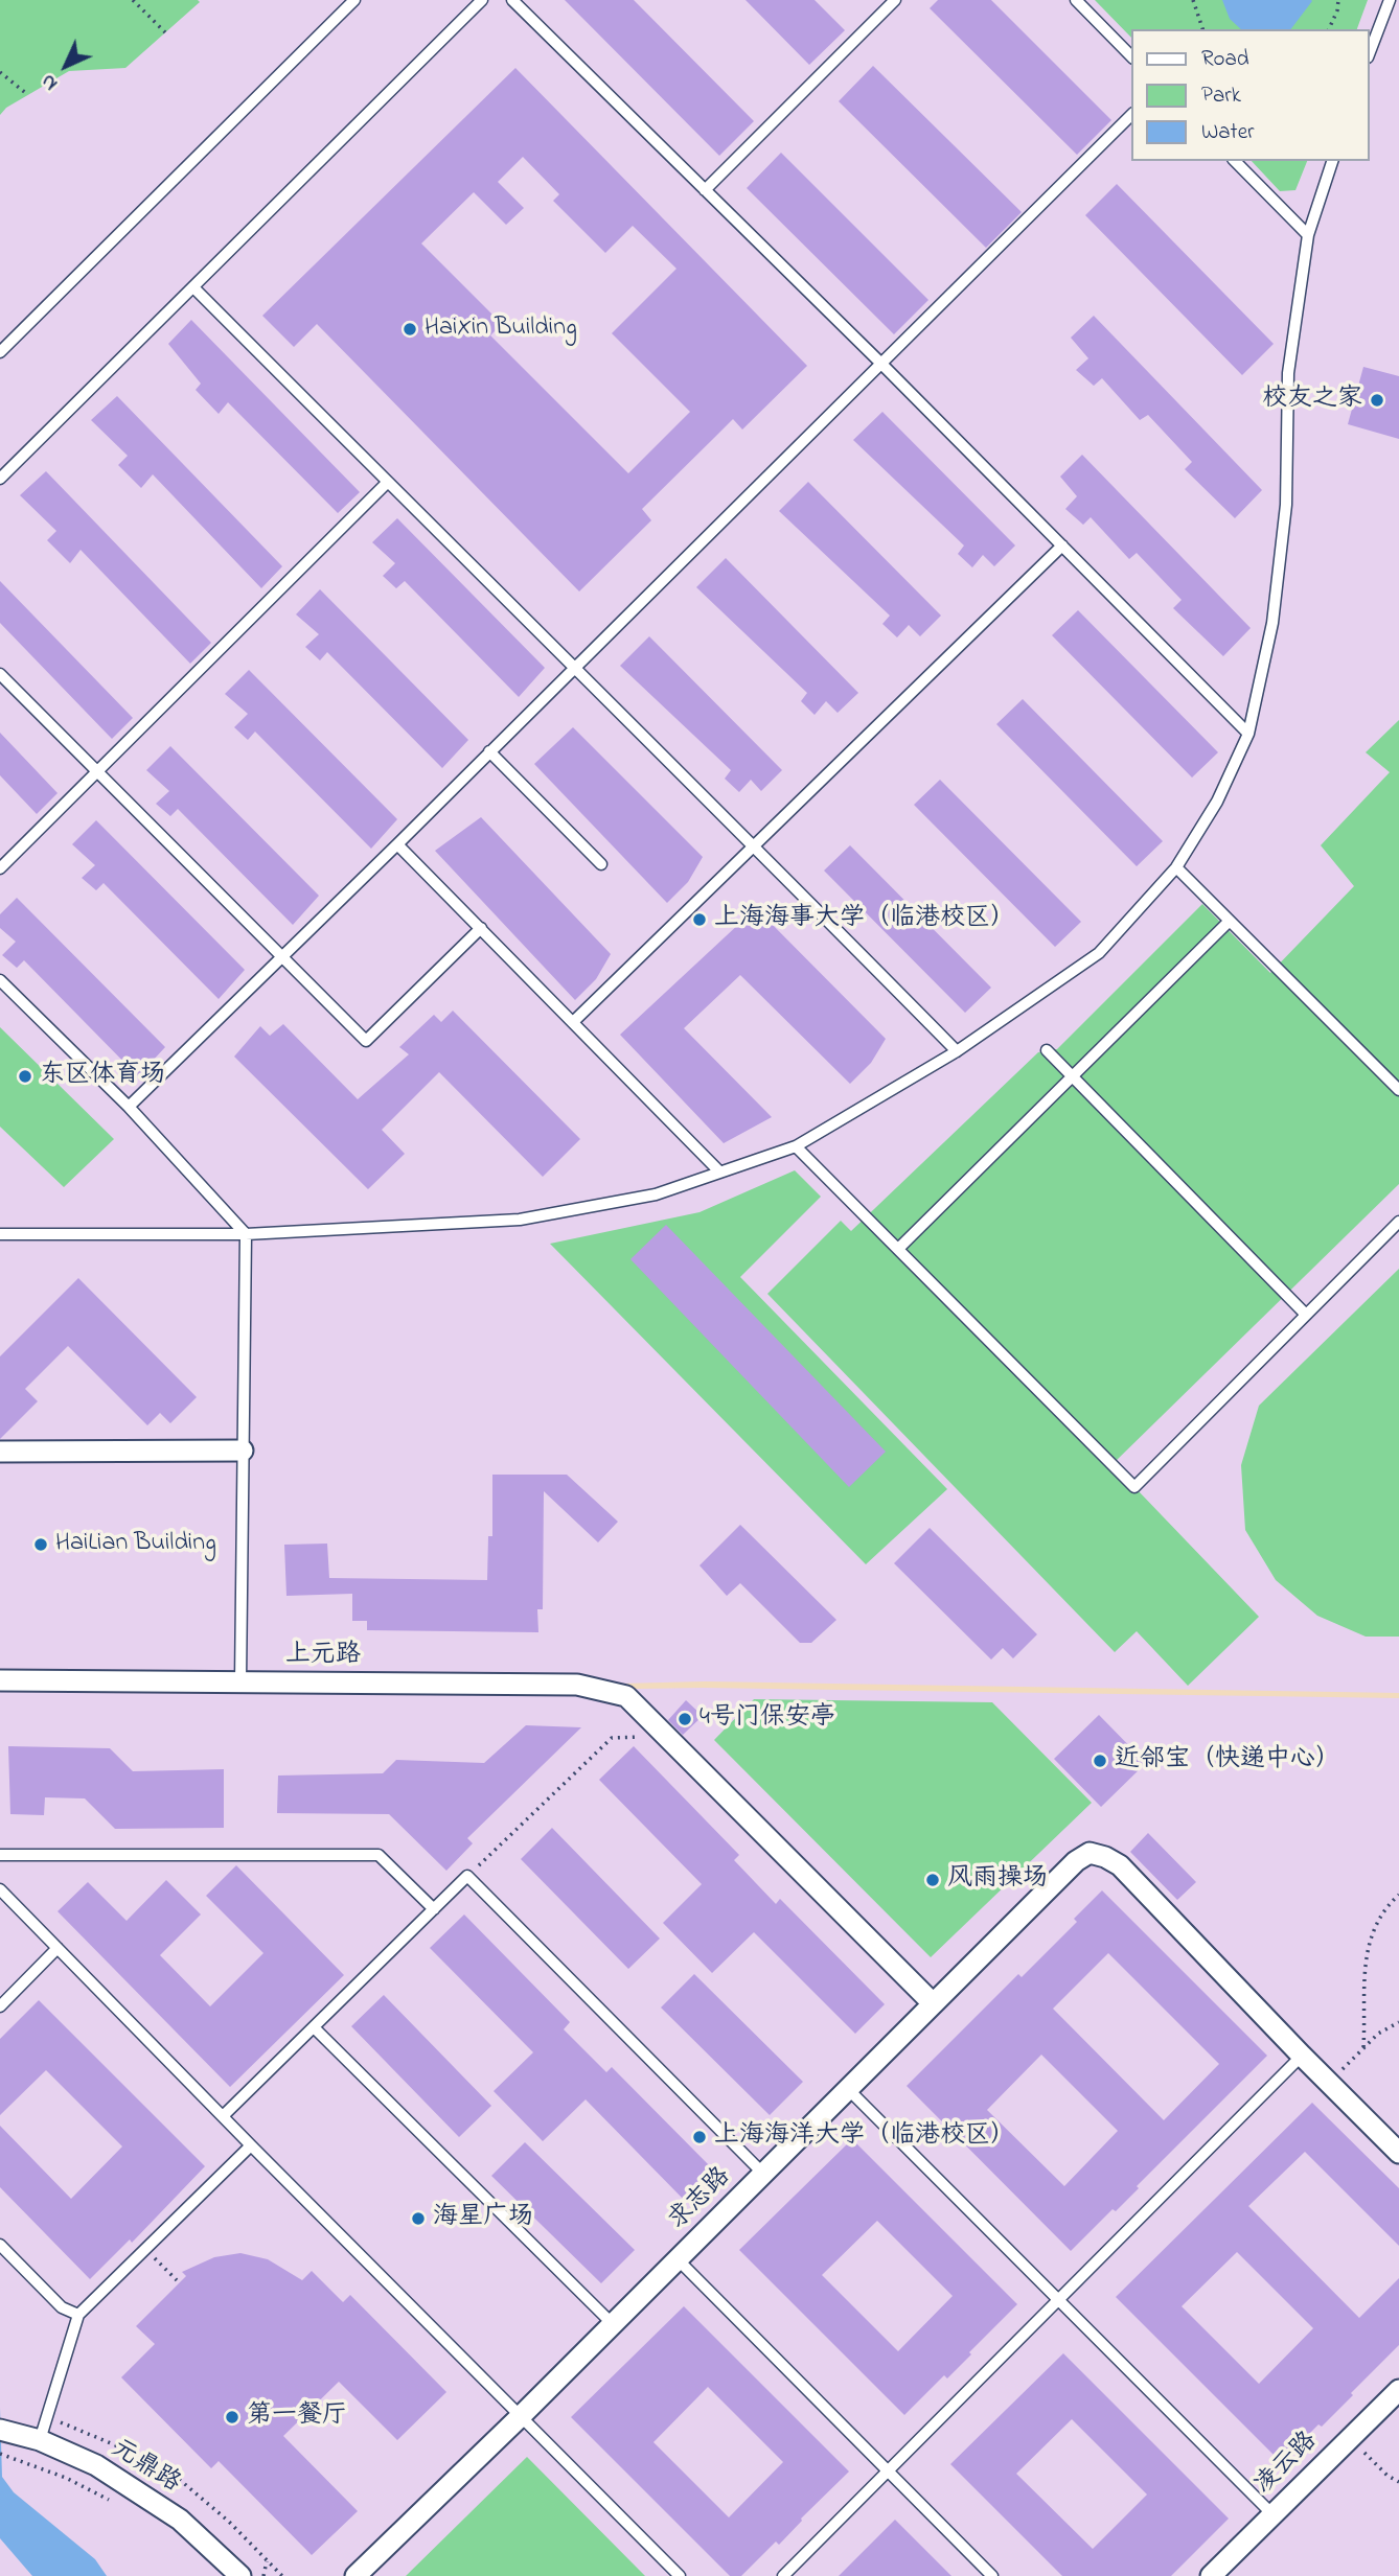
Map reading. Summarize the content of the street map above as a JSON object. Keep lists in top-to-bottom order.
{
  "streets": {
    "street": [
      "上元路",
      "求志路",
      "凌云路",
      "元鼎路"
    ]
  },
  "crossings": [
    ["上元路", "求志路"]
  ],
  "places": [
    "HaiXin Building",
    "校友之家",
    "上海海事大学（临港校区）",
    "东区体育场",
    "HaiLian Building",
    "4号门保安亭",
    "近邻宝（快递中心）",
    "风雨操场",
    "上海海洋大学（临港校区）",
    "海星广场",
    "第一餐厅"
  ],
  "legend": ["Road", "Park", "Water"],
  "north": "bottom left"
}
